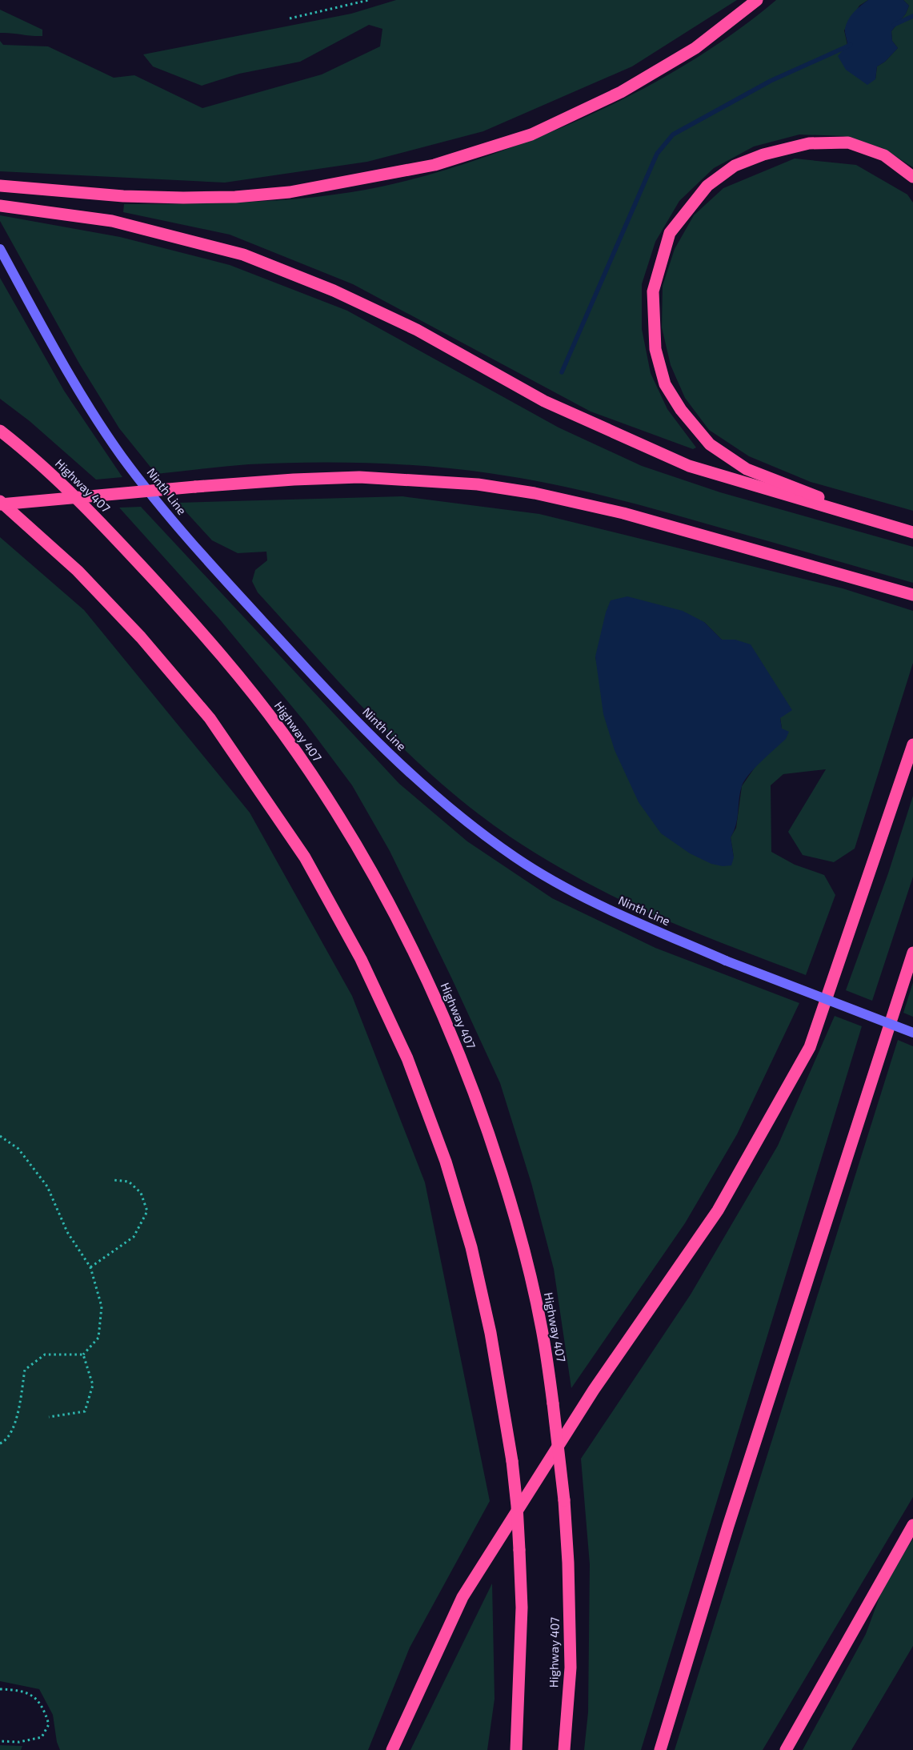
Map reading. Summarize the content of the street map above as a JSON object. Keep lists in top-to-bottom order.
{
  "streets": {
    "highway": ["Highway 407"],
    "main road": ["Ninth Line"]
  }
}
